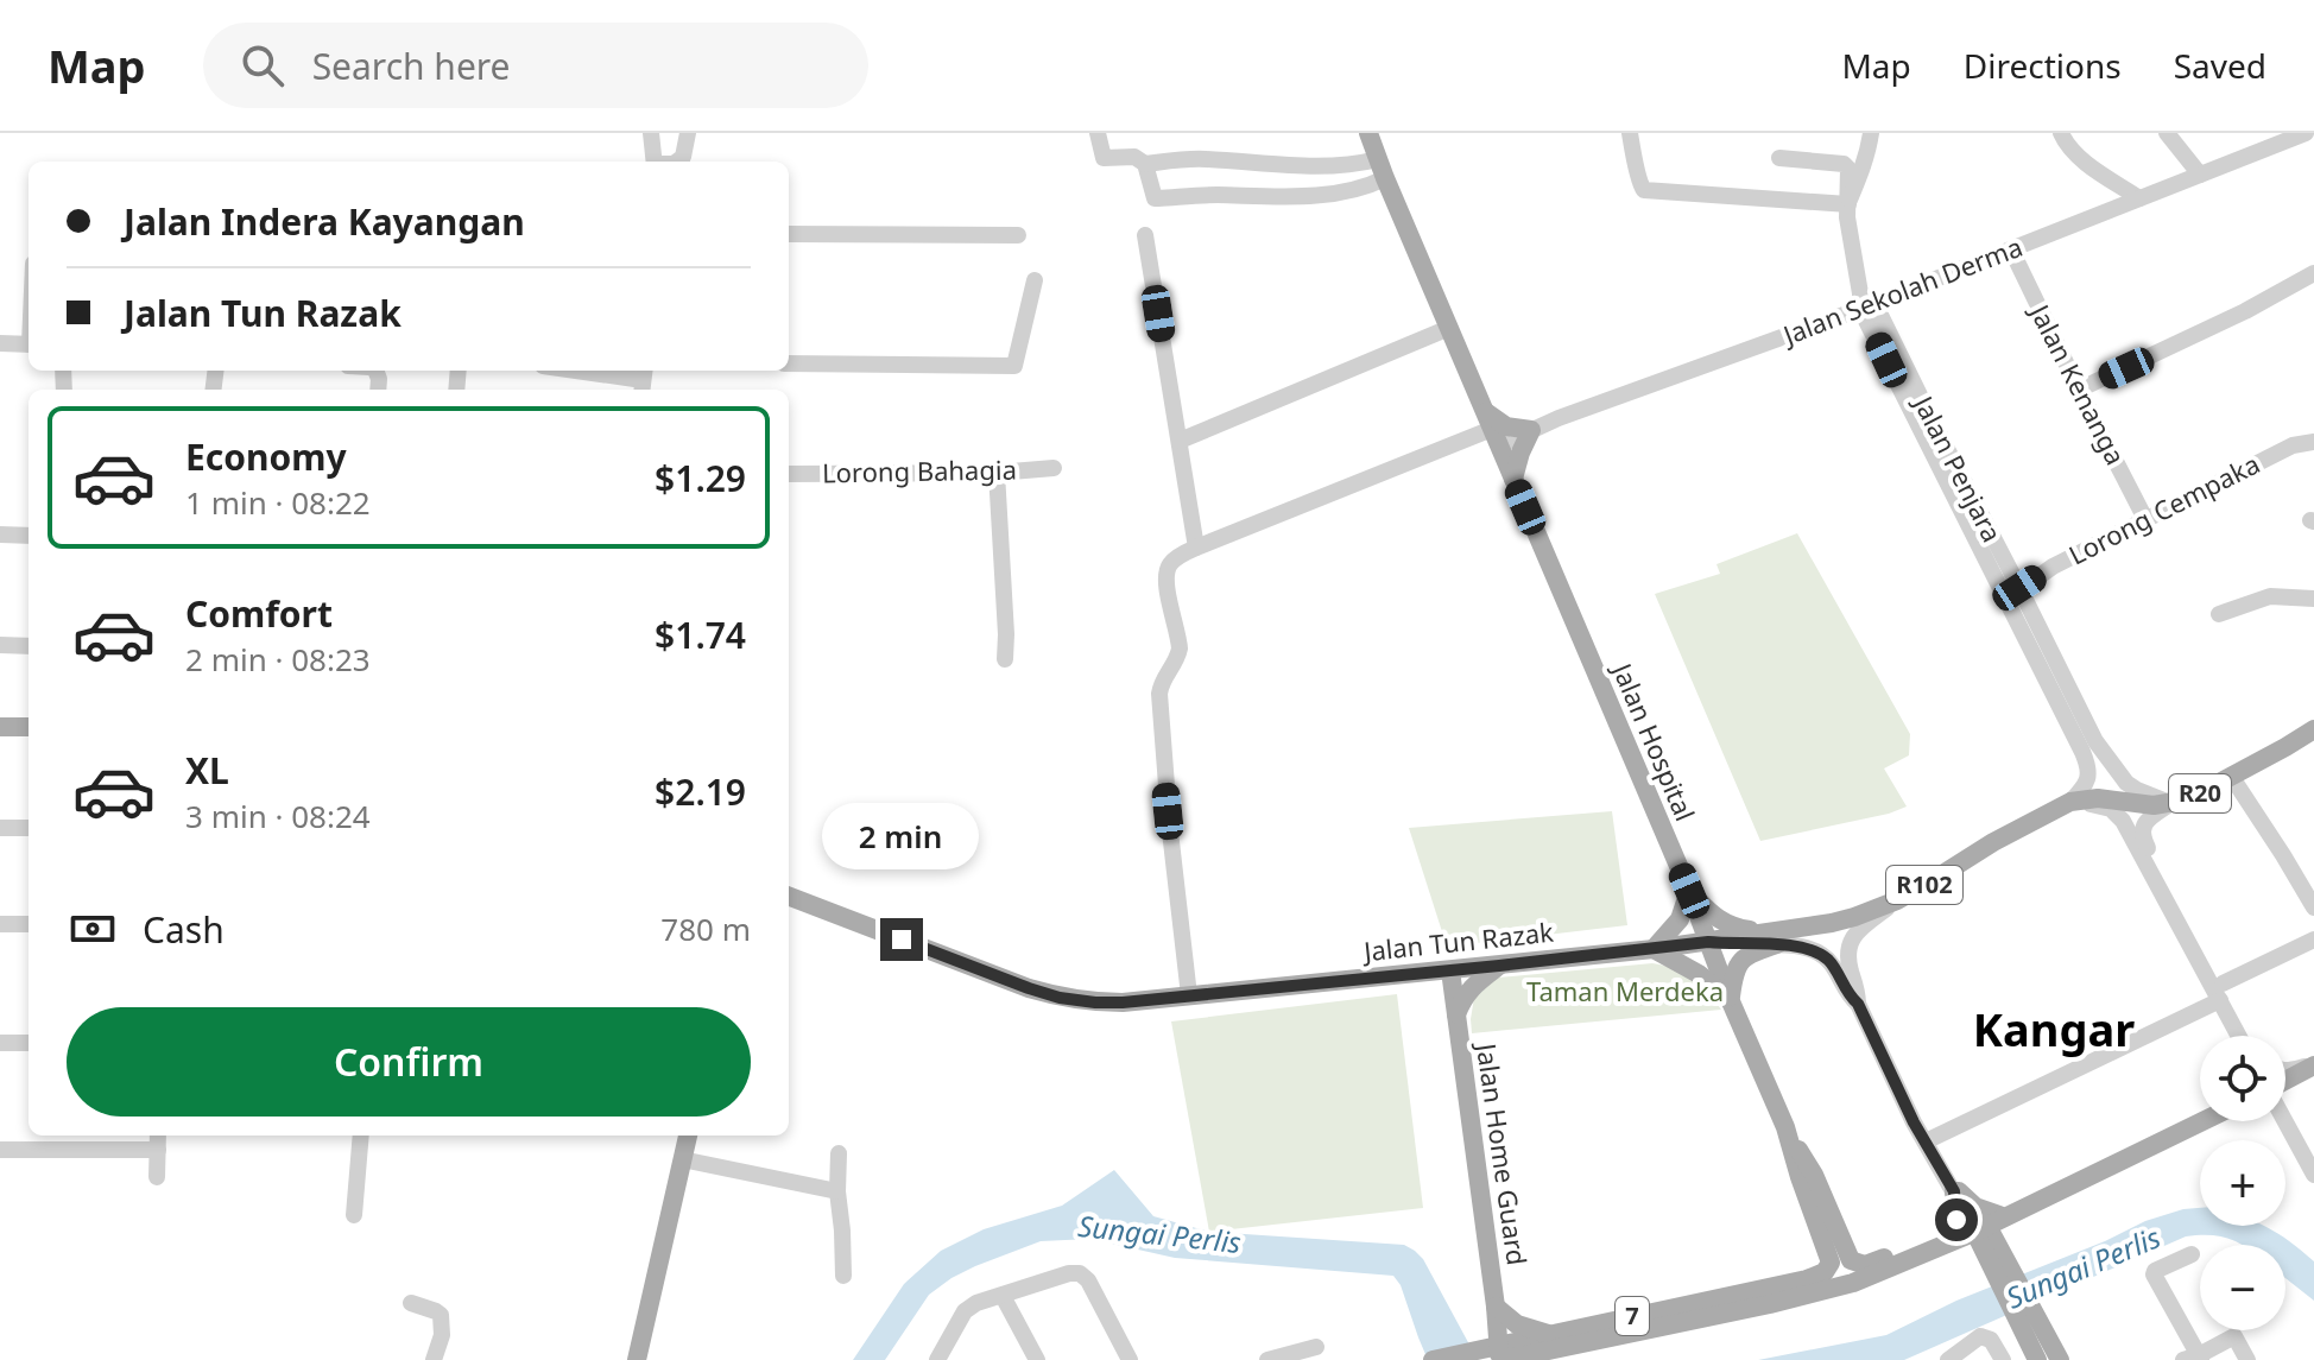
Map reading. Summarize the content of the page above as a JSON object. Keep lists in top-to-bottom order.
{
  "streets": {
    "main road": [
      "Jalan Hospital",
      "R20",
      "R102",
      "Jalan Tun Razak",
      "Jalan Home Guard",
      "7"
    ],
    "street": [
      "Jalan Sekolah Derma",
      "Jalan Kenanga",
      "Jalan Penjara",
      "Lorong Bahagia",
      "Lorong Cempaka"
    ]
  },
  "crossings": [
    ["Jalan Sekolah Derma", "Jalan Kenanga"],
    ["Jalan Sekolah Derma", "Jalan Penjara"],
    ["Jalan Sekolah Derma", "Jalan Hospital"],
    ["Jalan Kenanga", "Lorong Cempaka"],
    ["Jalan Penjara", "Lorong Cempaka"],
    ["Jalan Penjara", "R20"],
    ["Jalan Hospital", "Jalan Tun Razak"],
    ["Jalan Hospital", "7"],
    ["R20", "Jalan Tun Razak"],
    ["Jalan Tun Razak", "Jalan Home Guard"]
  ],
  "districts": ["Kangar"],
  "water": ["Sungai Perlis"],
  "parks": ["Taman Merdeka"],
  "page": {
    "header": "Map",
    "search": "Search here",
    "nav": ["Map", "Directions", "Saved"],
    "banner": ["Jalan Indera Kayangan", "Jalan Tun Razak"],
    "list": [
      {
        "name": "Economy",
        "note": "1 min · 08:22",
        "value": "$1.29"
      },
      {
        "name": "Comfort",
        "note": "2 min · 08:23",
        "value": "$1.74"
      },
      {
        "name": "XL",
        "note": "3 min · 08:24",
        "value": "$2.19"
      }
    ],
    "bubble": "2 min",
    "pay": ["Cash", "780 m"],
    "buttons": "Confirm",
    "map_buttons": ["+", "−"]
  }
}
